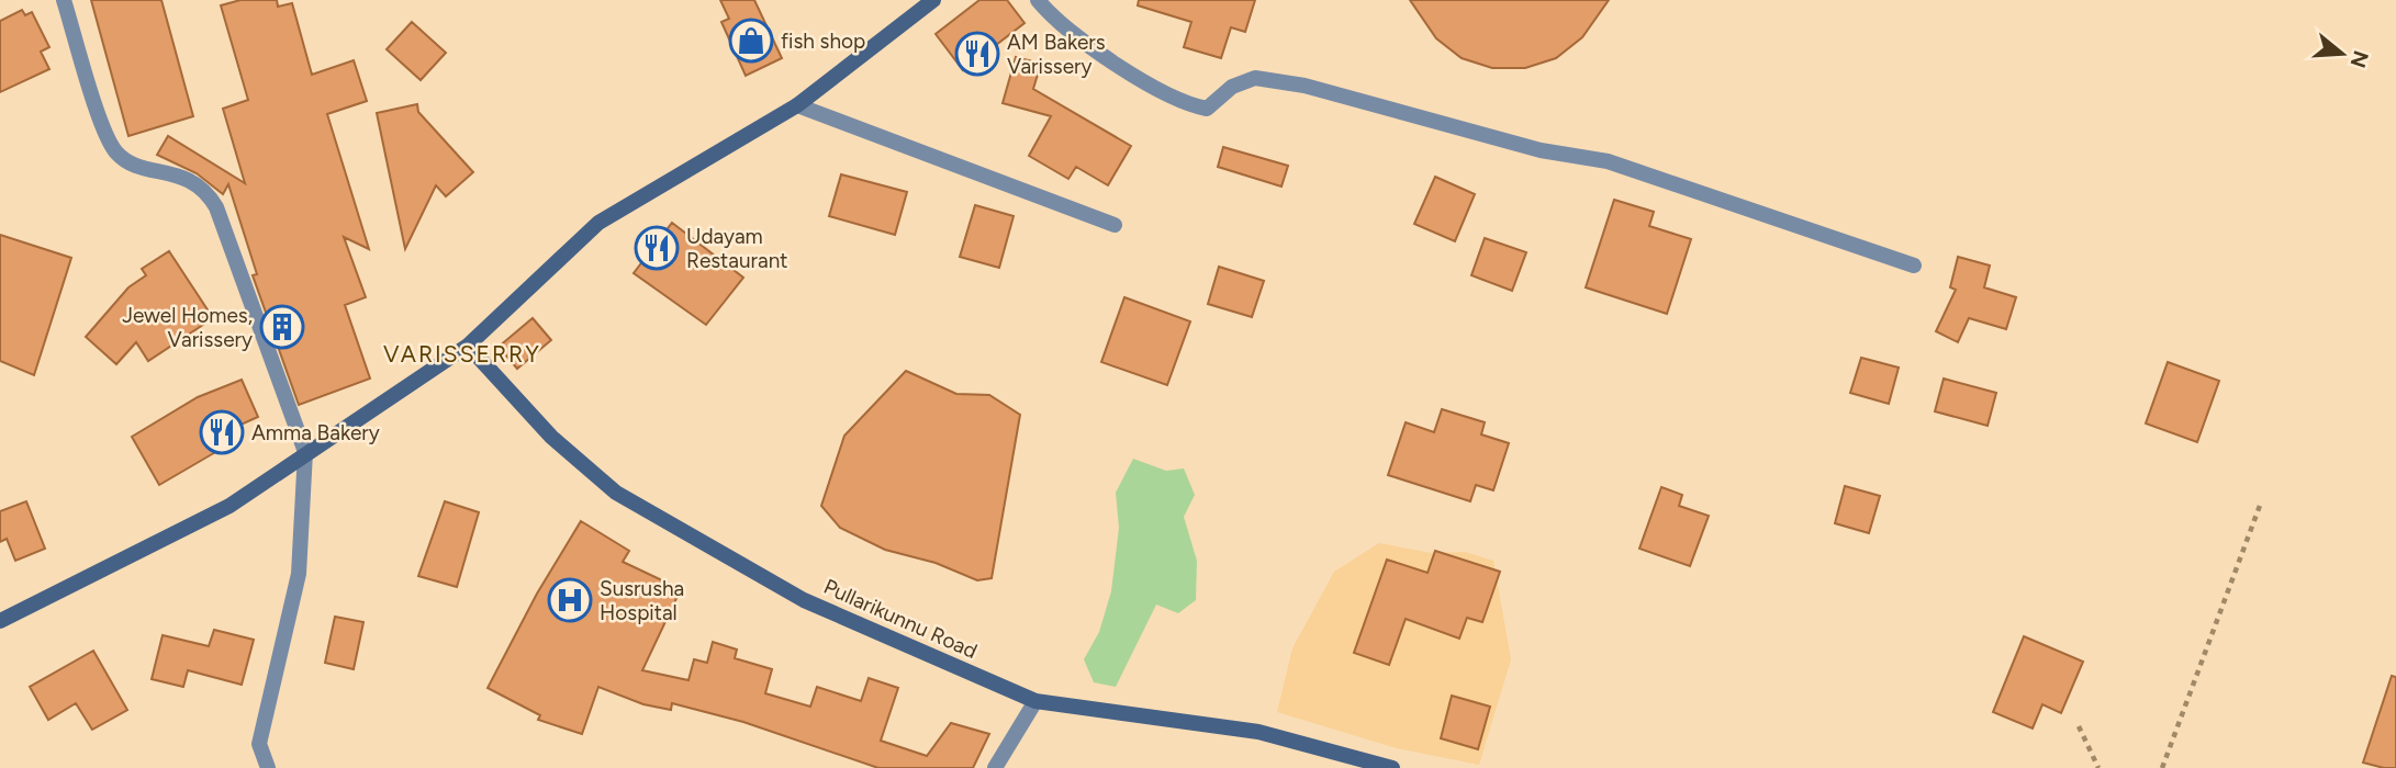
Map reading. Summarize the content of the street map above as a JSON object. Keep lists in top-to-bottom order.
{
  "streets": {
    "main road": ["Pullarikunnu Road"]
  },
  "districts": ["VARISSERRY"],
  "places": {
    "shop": ["fish shop"],
    "restaurant": ["AM Bakers Varissery", "Udayam Restaurant", "Amma Bakery"],
    "building": ["Jewel Homes, Varissery"],
    "hospital": ["Susrusha Hospital"]
  },
  "north": "right"
}
